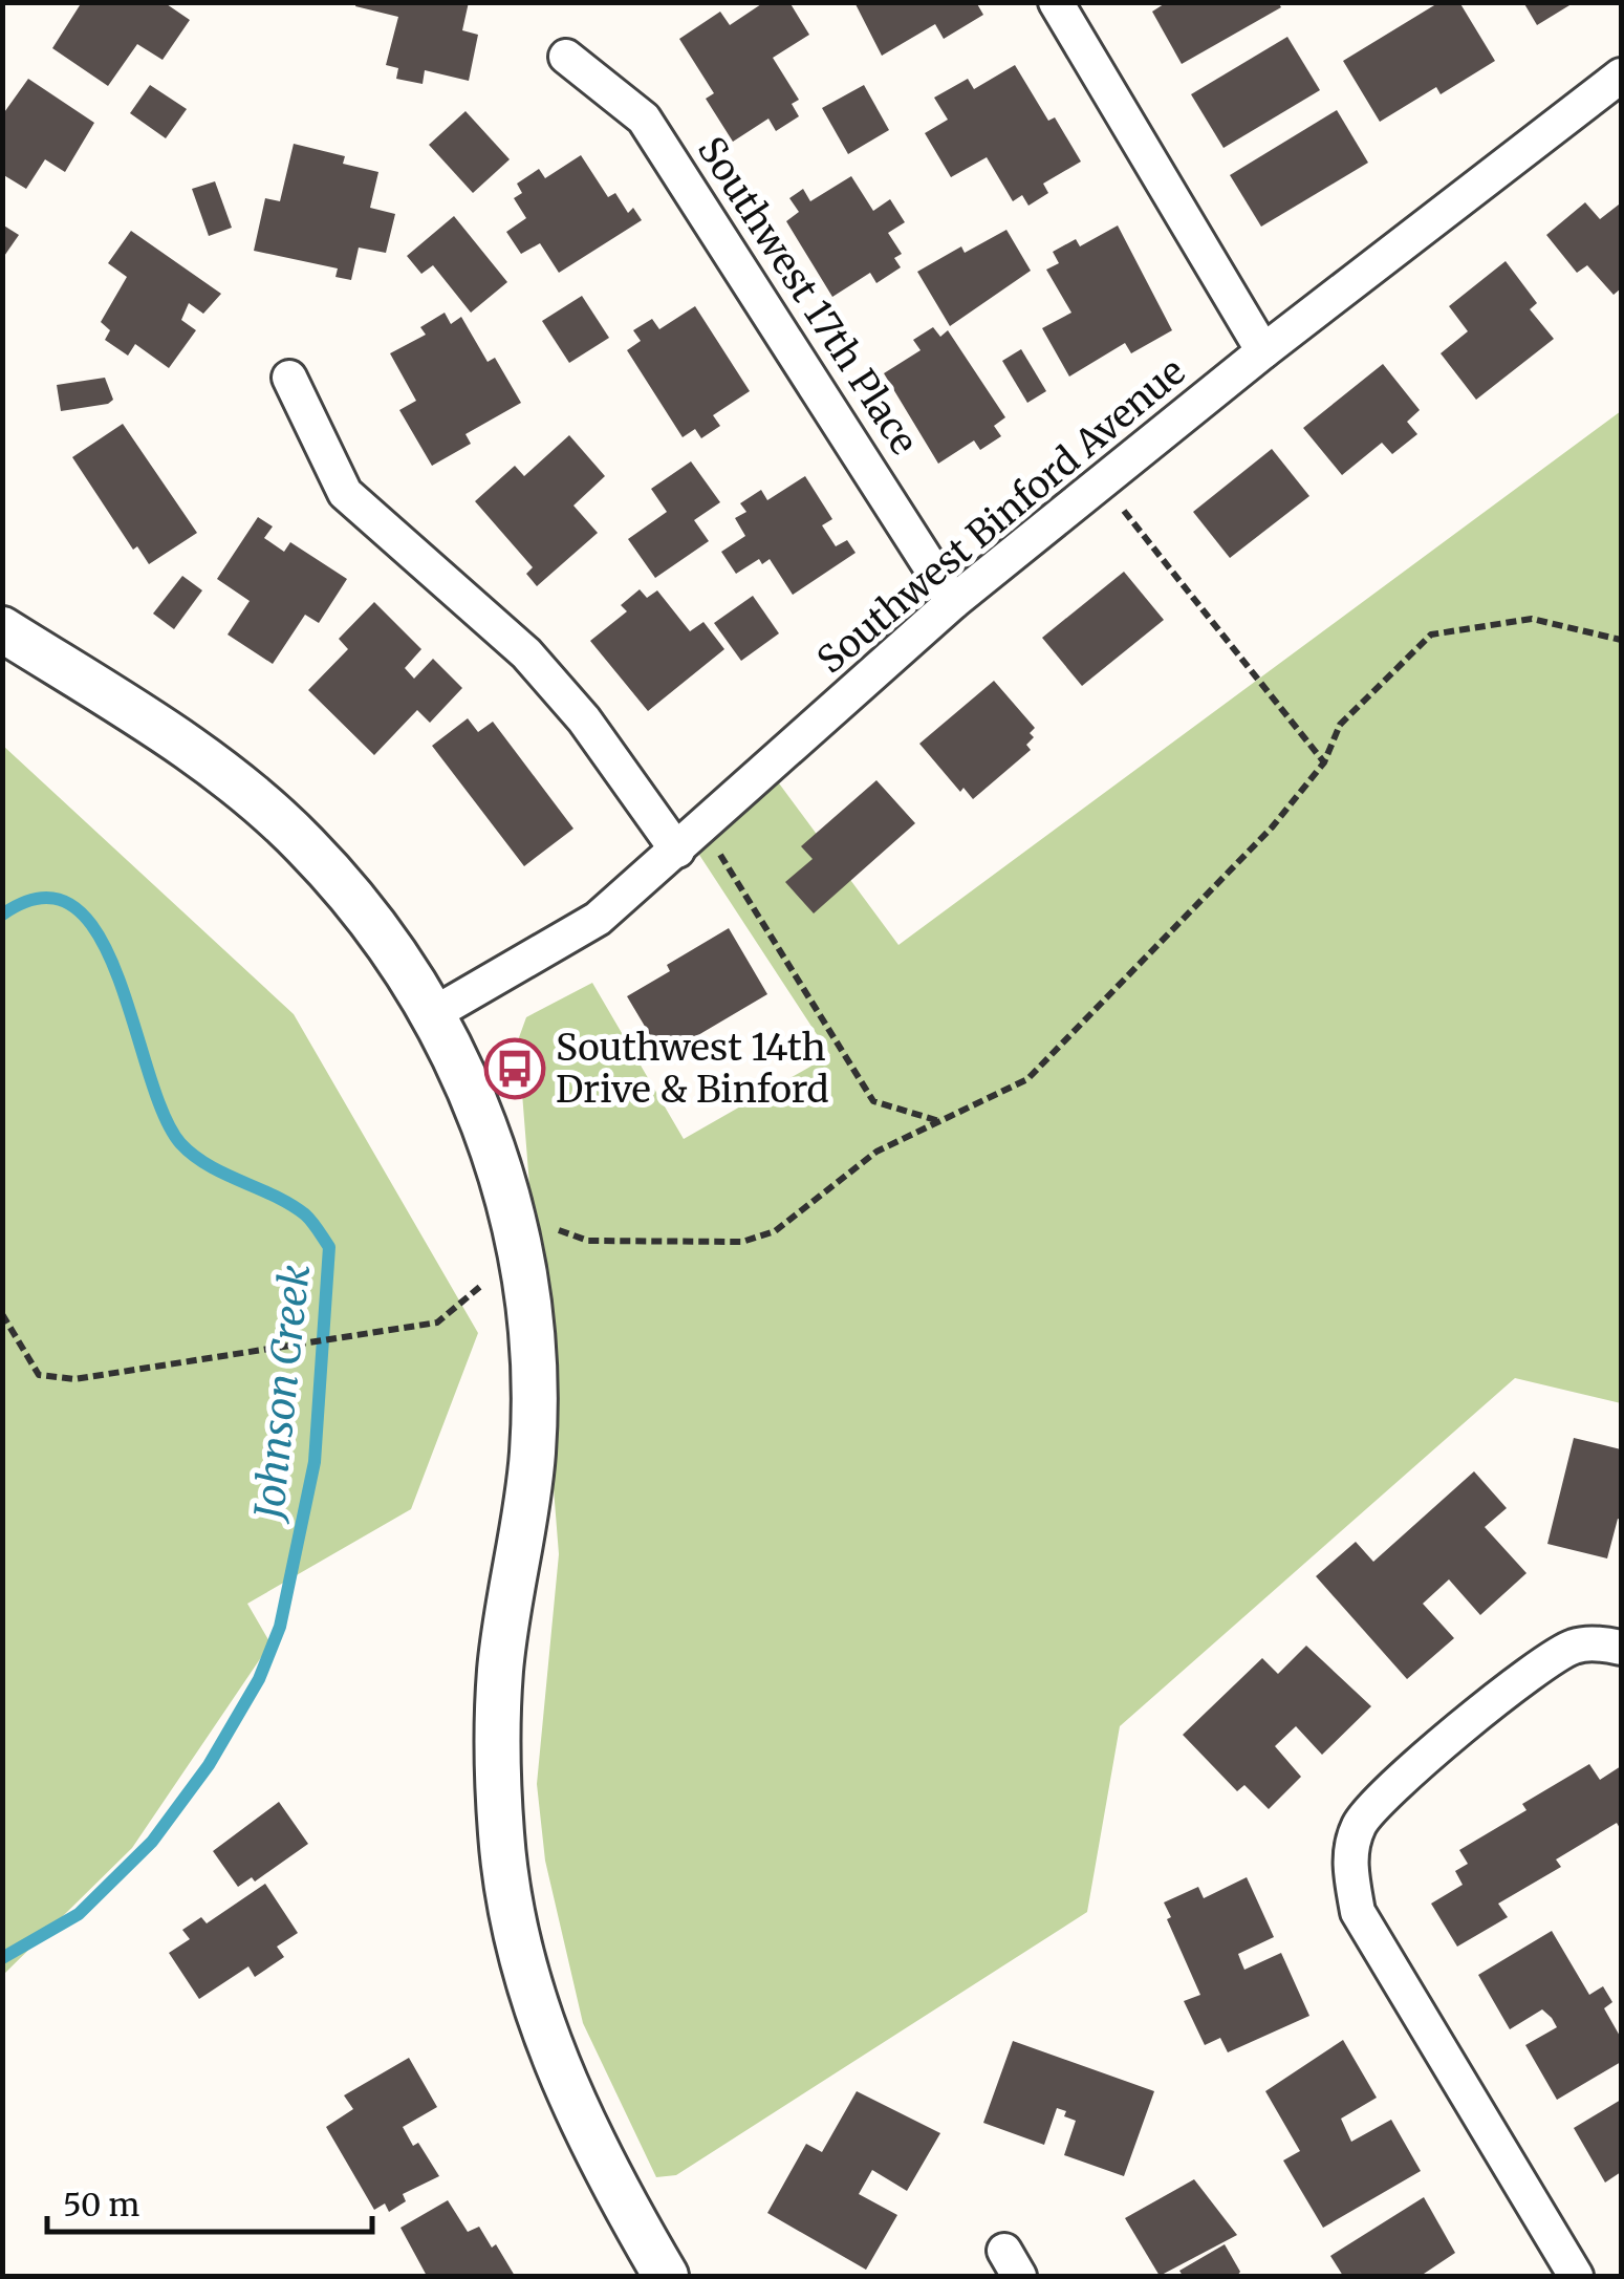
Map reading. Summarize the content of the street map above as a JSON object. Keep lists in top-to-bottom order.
{
  "streets": {
    "street": ["Southwest 17th Place", "Southwest Binford Avenue"]
  },
  "crossings": [
    ["Southwest 17th Place", "Southwest Binford Avenue"]
  ],
  "water": ["Johnson Creek"],
  "places": {
    "bus stop": ["Southwest 14th Drive & Binford"]
  },
  "scale_bar": "50 m"
}
